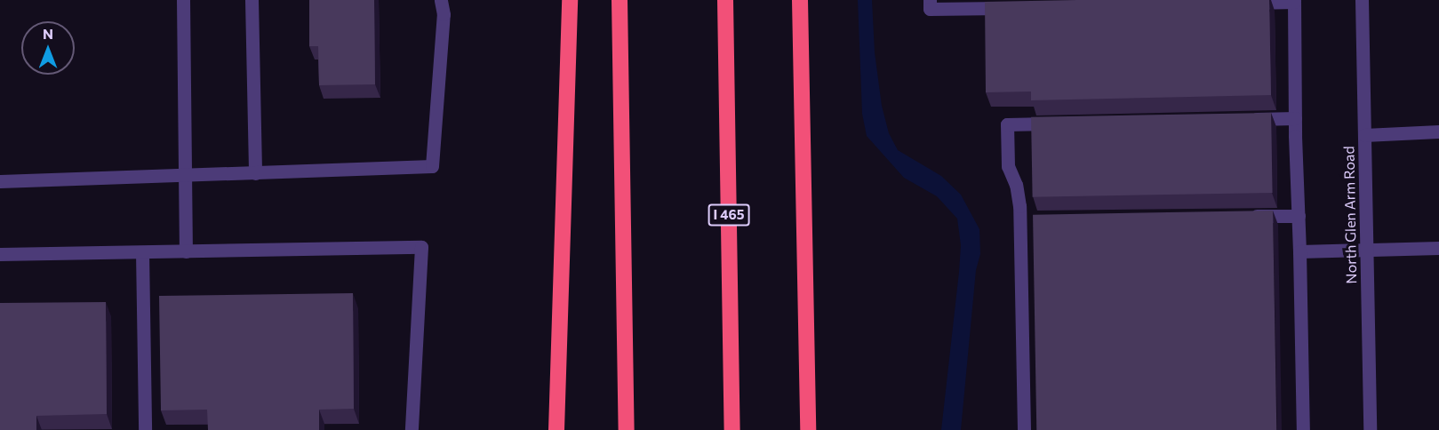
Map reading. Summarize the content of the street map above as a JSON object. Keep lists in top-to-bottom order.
{
  "streets": {
    "highway": ["I 465"],
    "street": ["North Glen Arm Road"]
  },
  "north": "top"
}
